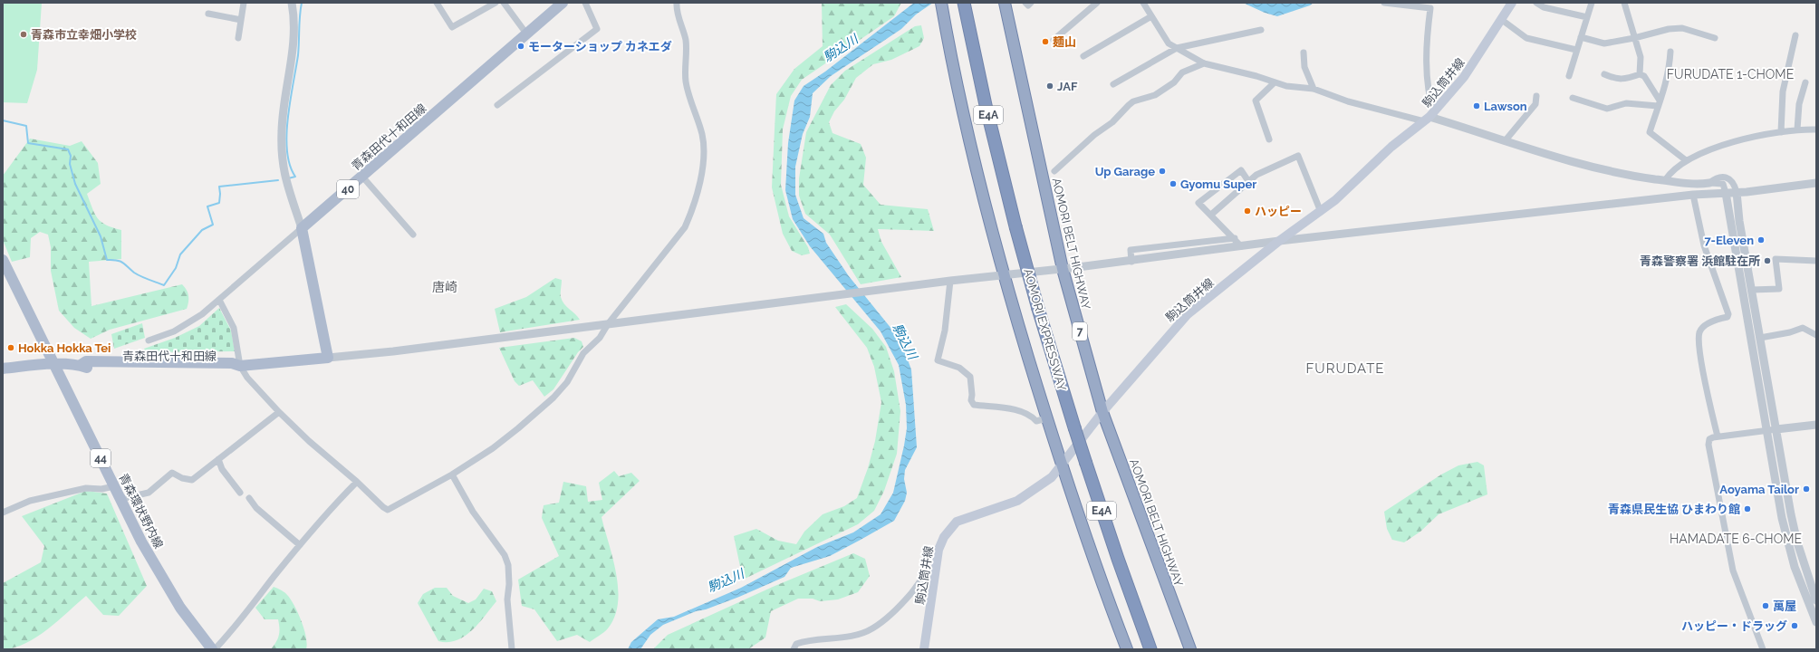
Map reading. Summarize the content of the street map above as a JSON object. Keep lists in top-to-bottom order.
{
  "streets": {
    "highway": [
      "E4A",
      "AOMORI BELT HIGHWAY",
      "AOMORI EXPRESSWAY",
      "7"
    ],
    "main road": [
      "駒込筒井線",
      "青森田代十和田線",
      "40",
      "44",
      "青森環状野内線"
    ]
  },
  "crossings": [
    ["駒込筒井線", "AOMORI BELT HIGHWAY"],
    ["青森田代十和田線", "青森環状野内線"]
  ],
  "districts": [
    "FURUDATE 1-CHOME",
    "唐崎",
    "FURUDATE",
    "HAMADATE 6-CHOME"
  ],
  "water": ["駒込川"],
  "places": [
    "青森市立幸畑小学校",
    "麺山",
    "モーターショップ カネエダ",
    "JAF",
    "Lawson",
    "Up Garage",
    "Gyomu Super",
    "ハッピー",
    "7-Eleven",
    "青森警察署 浜館駐在所",
    "Hokka Hokka Tei",
    "Aoyama Tailor",
    "青森県民生協 ひまわり館",
    "萬屋",
    "ハッピー・ドラッグ"
  ]
}
